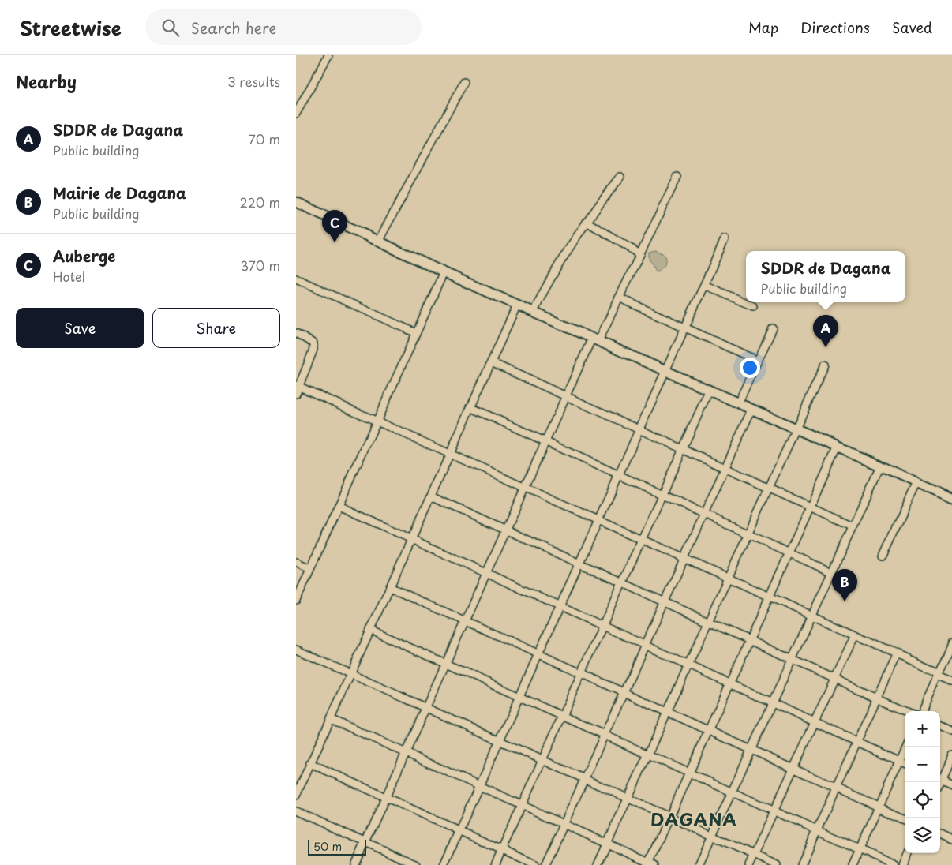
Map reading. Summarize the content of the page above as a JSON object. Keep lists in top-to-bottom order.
{
  "districts": ["DAGANA"],
  "scale_bar": "50 m",
  "page": {
    "header": "Streetwise",
    "search": "Search here",
    "nav": ["Map", "Directions", "Saved"],
    "heading": ["Nearby", "3 results"],
    "list": [
      {
        "mark": "A",
        "name": "SDDR de Dagana",
        "note": "Public building",
        "value": "70 m"
      },
      {
        "mark": "B",
        "name": "Mairie de Dagana",
        "note": "Public building",
        "value": "220 m"
      },
      {
        "mark": "C",
        "name": "Auberge",
        "note": "Hotel",
        "value": "370 m"
      }
    ],
    "pins": ["C", "A", "B"],
    "popup": ["SDDR de Dagana", "Public building"],
    "buttons": ["Save", "Share"],
    "map_buttons": ["+", "−"],
    "scale": "50 m"
  }
}
